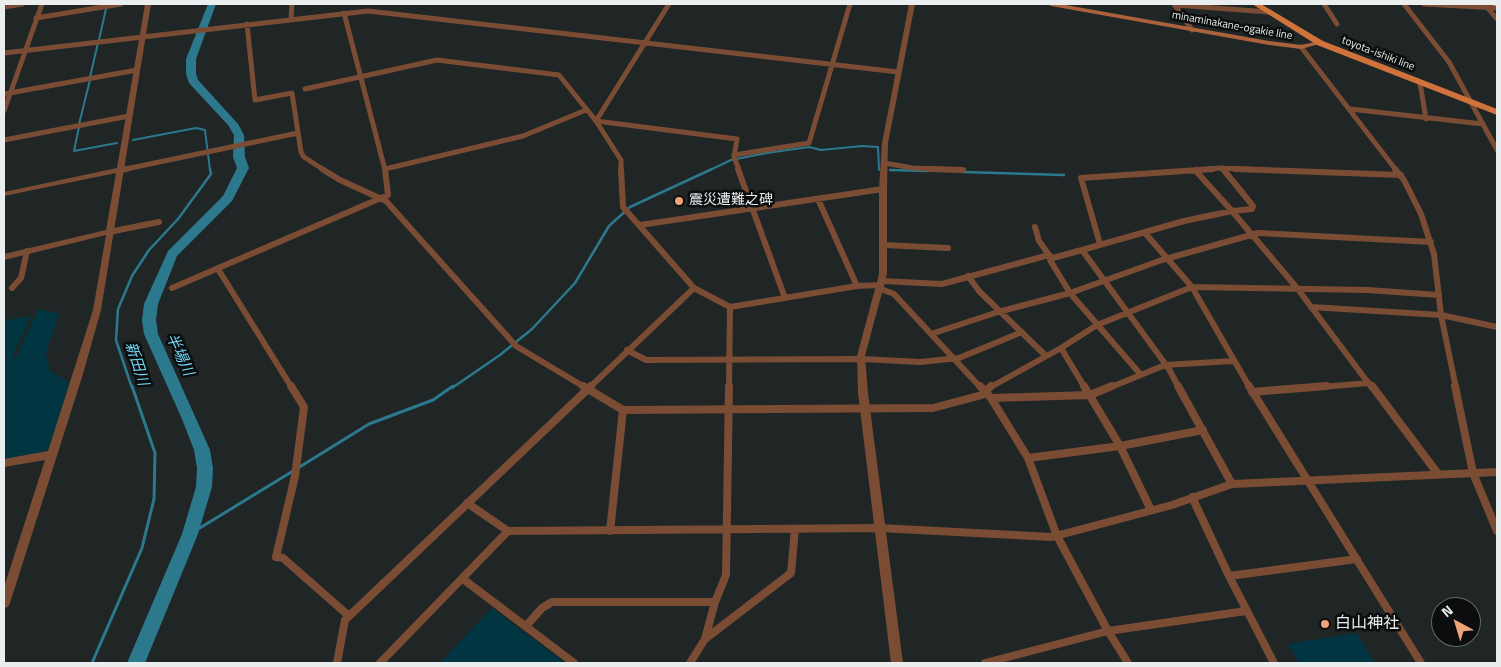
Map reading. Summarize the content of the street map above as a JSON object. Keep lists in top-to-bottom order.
{
  "streets": {
    "main road": ["minaminakane-ogakie line", "toyota-ishiki line"]
  },
  "crossings": [
    ["minaminakane-ogakie line", "toyota-ishiki line"]
  ],
  "water": ["半場川", "新田川"],
  "places": ["震災遭難之碑", "白山神社"],
  "north": "top left"
}
